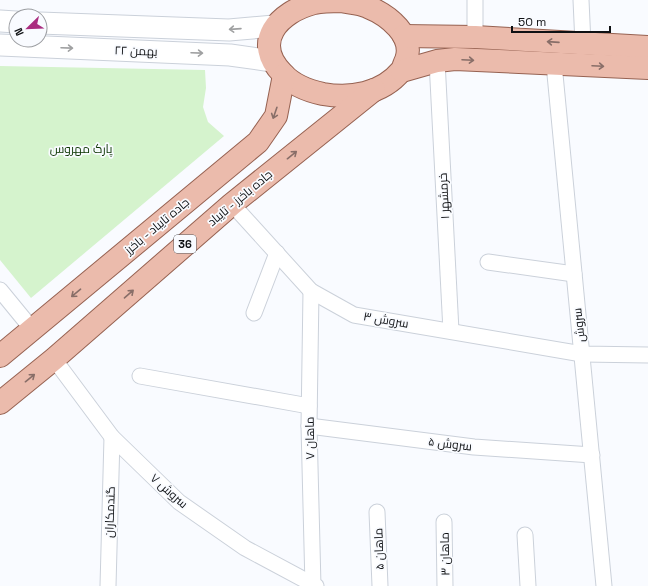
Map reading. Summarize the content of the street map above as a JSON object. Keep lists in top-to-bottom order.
{
  "streets": {
    "main road": [
      "۲۲ بهمن",
      "جاده باخرز - تایباد",
      "جاده تایباد - باخرز",
      "36"
    ],
    "street": [
      "خرمشهر ۱",
      "سروش ۳",
      "سروش",
      "ماهان ۷",
      "سروش ۵",
      "سروش ۷",
      "گندمکاران",
      "ماهان ۵",
      "ماهان ۳"
    ]
  },
  "crossings": [
    ["۲۲ بهمن", "جاده باخرز - تایباد"],
    ["۲۲ بهمن", "جاده تایباد - باخرز"],
    ["خرمشهر ۱", "سروش ۳"],
    ["جاده باخرز - تایباد", "جاده تایباد - باخرز"],
    ["جاده باخرز - تایباد", "سروش ۳"],
    ["جاده باخرز - تایباد", "سروش ۷"],
    ["سروش ۳", "سروش"],
    ["سروش ۳", "ماهان ۷"],
    ["سروش", "سروش ۵"],
    ["ماهان ۷", "سروش ۵"],
    ["ماهان ۷", "سروش ۷"],
    ["سروش ۷", "گندمکاران"]
  ],
  "one_way": ["جاده باخرز - تایباد", "جاده تایباد - باخرز"],
  "parks": ["پارک مهروس"],
  "scale_bar": "50 m",
  "north": "bottom left"
}
